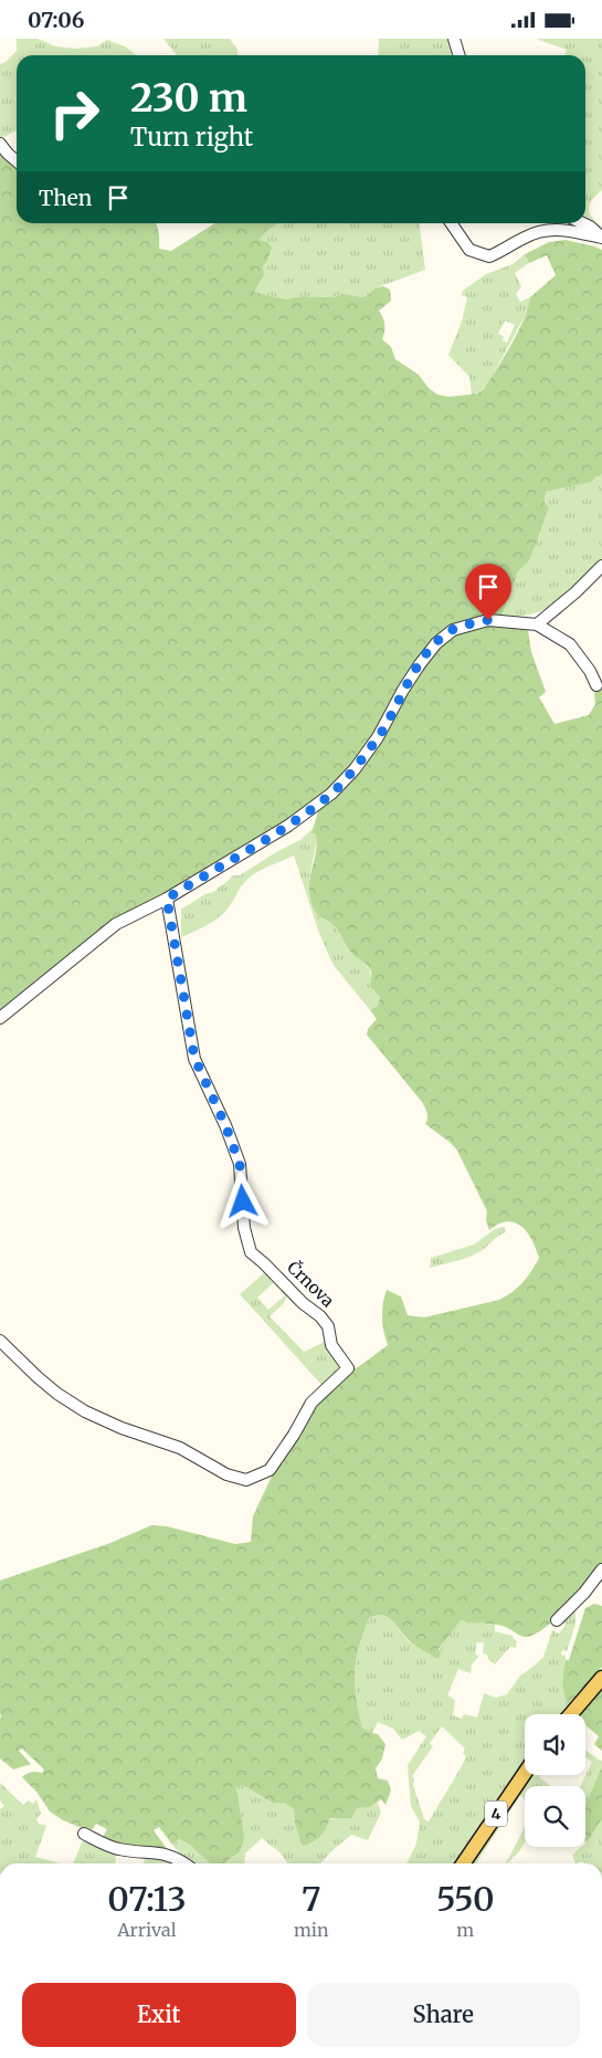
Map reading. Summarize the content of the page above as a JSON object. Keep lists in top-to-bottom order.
{
  "streets": {
    "main road": ["4"],
    "street": ["Črnova"]
  },
  "page": {
    "status": "07:06",
    "turn": ["230 m", "Turn right"],
    "then": "Then",
    "eta": [
      "07:13",
      "Arrival",
      "7",
      "min",
      "550",
      "m"
    ],
    "buttons": ["Exit", "Share"]
  }
}
